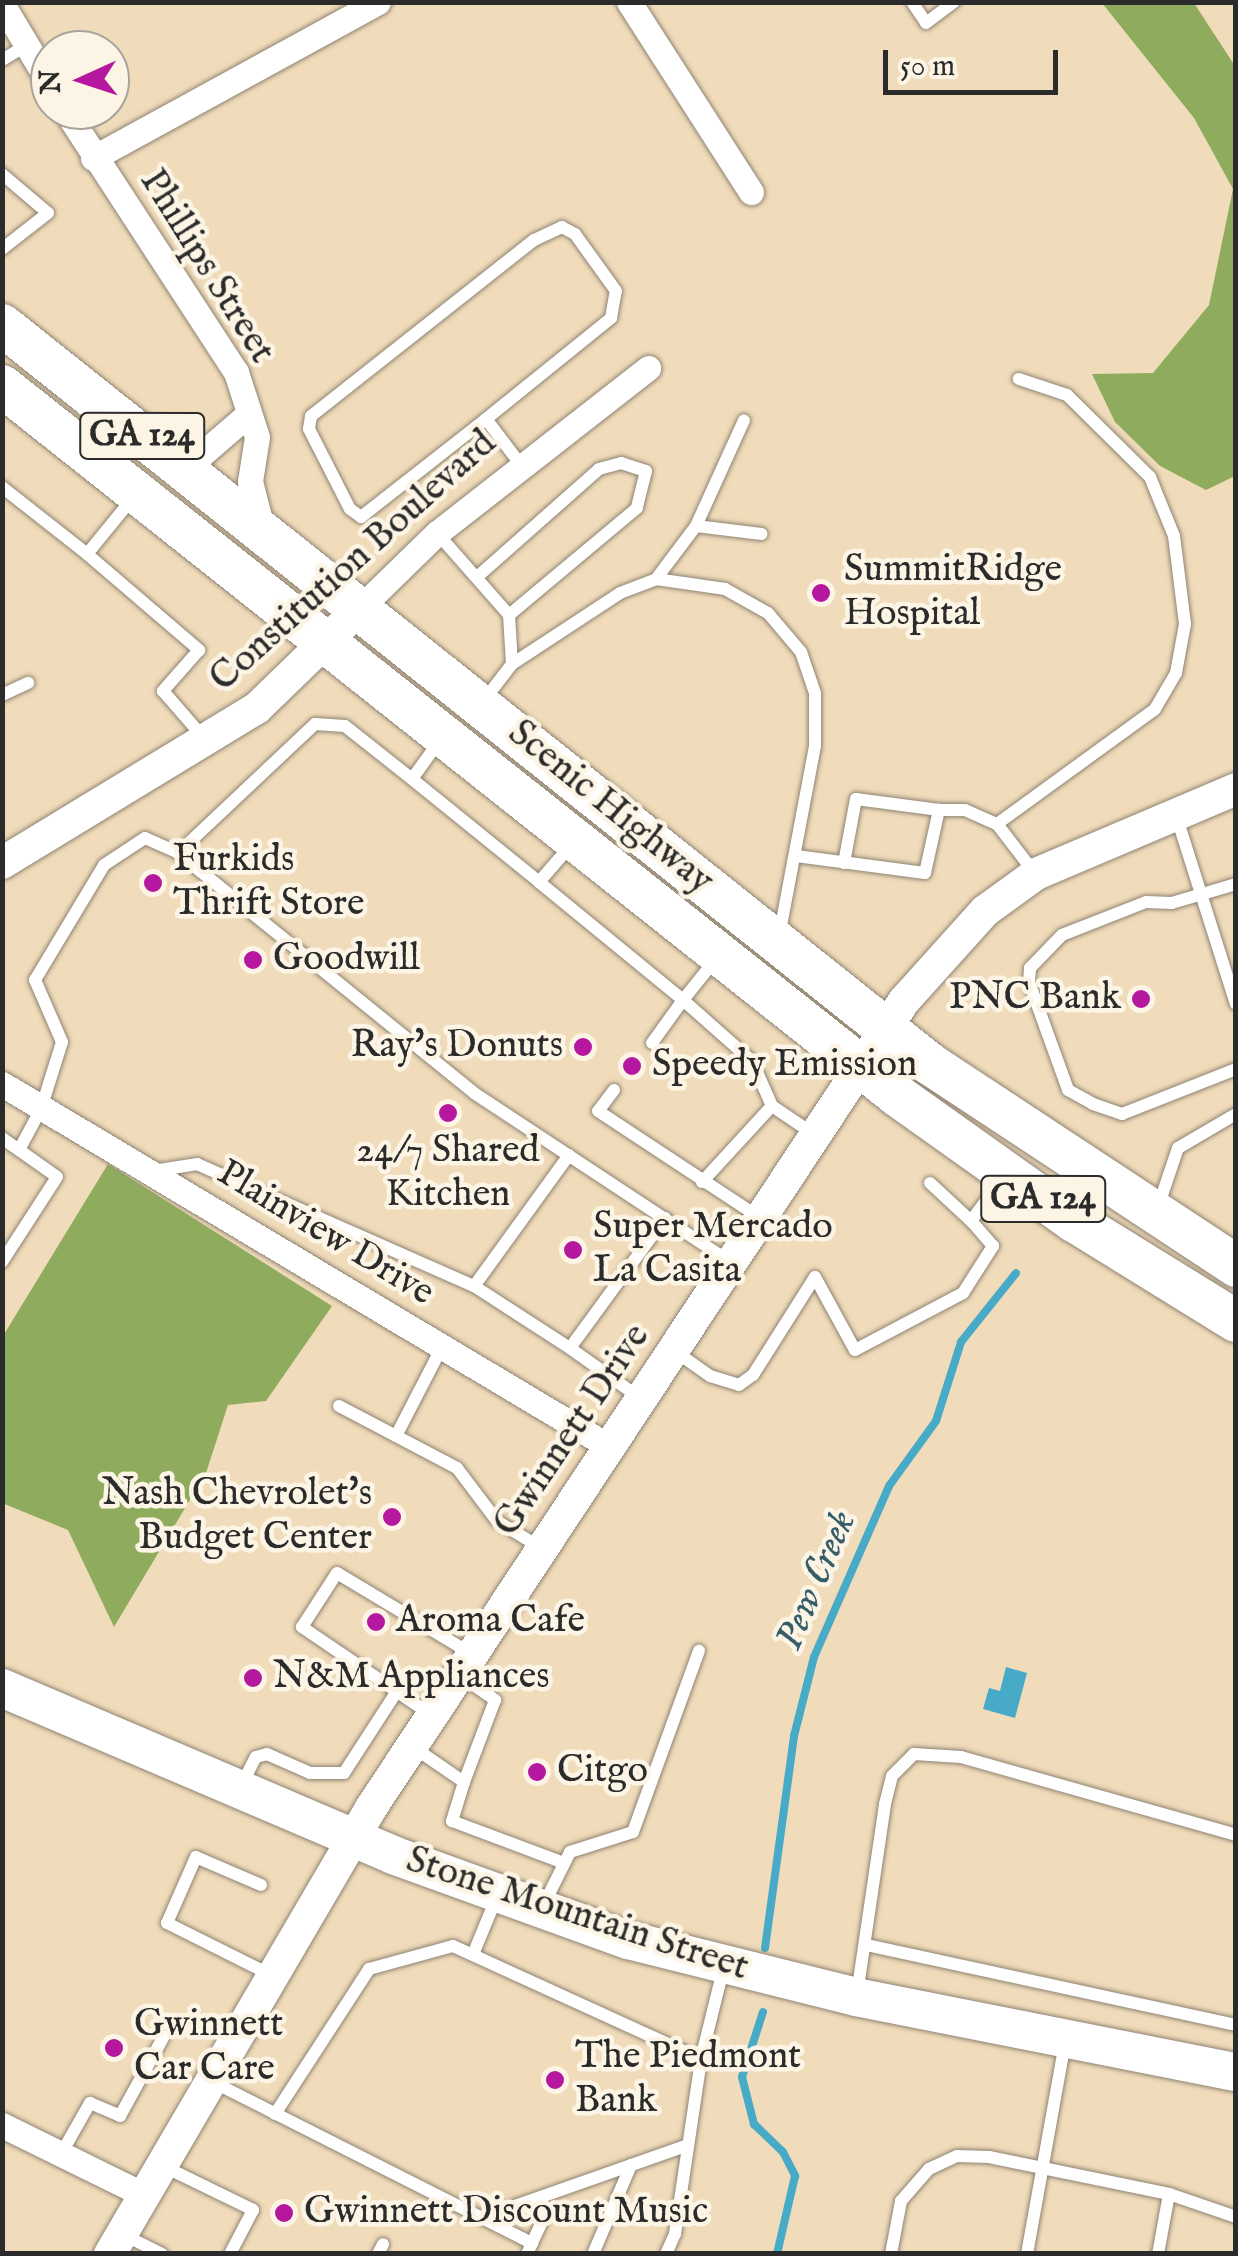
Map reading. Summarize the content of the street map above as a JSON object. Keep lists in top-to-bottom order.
{
  "streets": {
    "highway": ["GA 124", "Scenic Highway"],
    "main road": ["Stone Mountain Street"],
    "street": [
      "Phillips Street",
      "Constitution Boulevard",
      "Plainview Drive",
      "Gwinnett Drive"
    ]
  },
  "crossings": [
    ["Phillips Street", "Scenic Highway"],
    ["Constitution Boulevard", "Scenic Highway"],
    ["Scenic Highway", "Gwinnett Drive"],
    ["Plainview Drive", "Gwinnett Drive"],
    ["Gwinnett Drive", "Stone Mountain Street"]
  ],
  "water": ["Pew Creek"],
  "places": [
    "SummitRidge Hospital",
    "Furkids Thrift Store",
    "Goodwill",
    "PNC Bank",
    "Ray's Donuts",
    "Speedy Emission",
    "24/7 Shared Kitchen",
    "Super Mercado La Casita",
    "Nash Chevrolet's Budget Center",
    "Aroma Cafe",
    "N&M Appliances",
    "Citgo",
    "Gwinnett Car Care",
    "The Piedmont Bank",
    "Gwinnett Discount Music"
  ],
  "scale_bar": "50 m",
  "north": "left"
}
